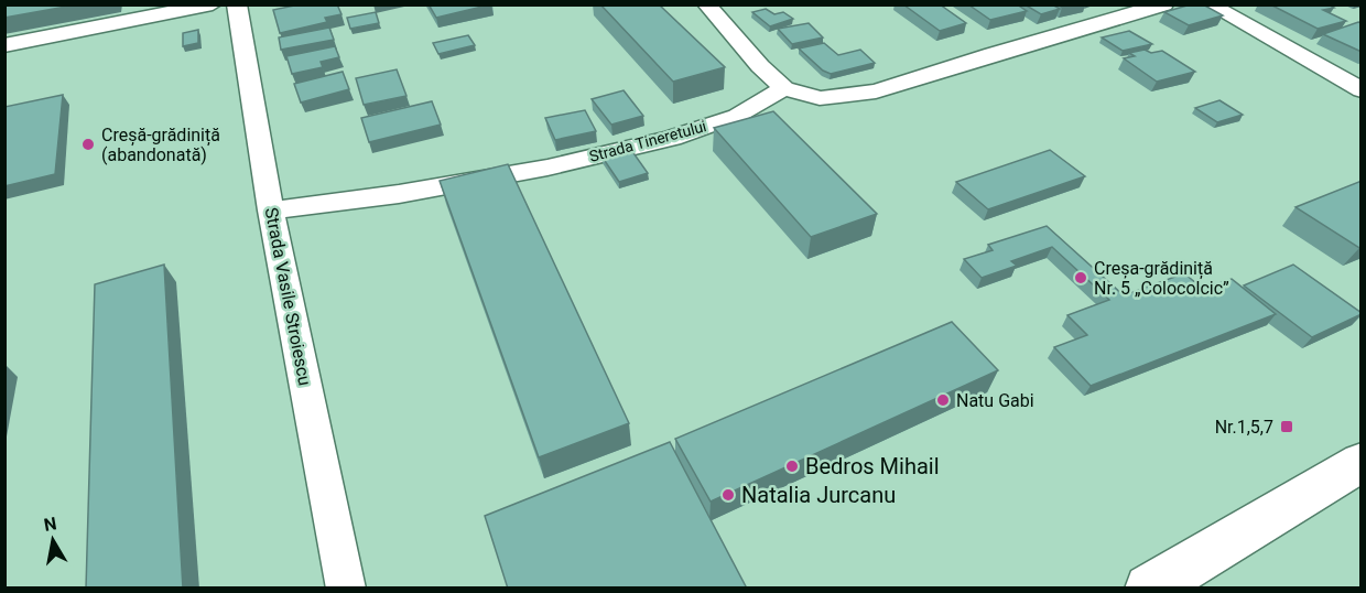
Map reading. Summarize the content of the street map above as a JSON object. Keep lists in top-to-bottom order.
{
  "streets": {
    "street": ["Strada Tineretului", "Strada Vasile Stroiescu"]
  },
  "crossings": [
    ["Strada Tineretului", "Strada Vasile Stroiescu"]
  ],
  "places": {
    "other": [
      "Creșă-grădiniță (abandonată)",
      "Creșa-grădiniță Nr. 5 „Colocolcic”",
      "Natu Gabi",
      "Bedros Mihail",
      "Natalia Jurcanu"
    ],
    "transit": ["Nr.1,5,7"]
  },
  "north": "top"
}
